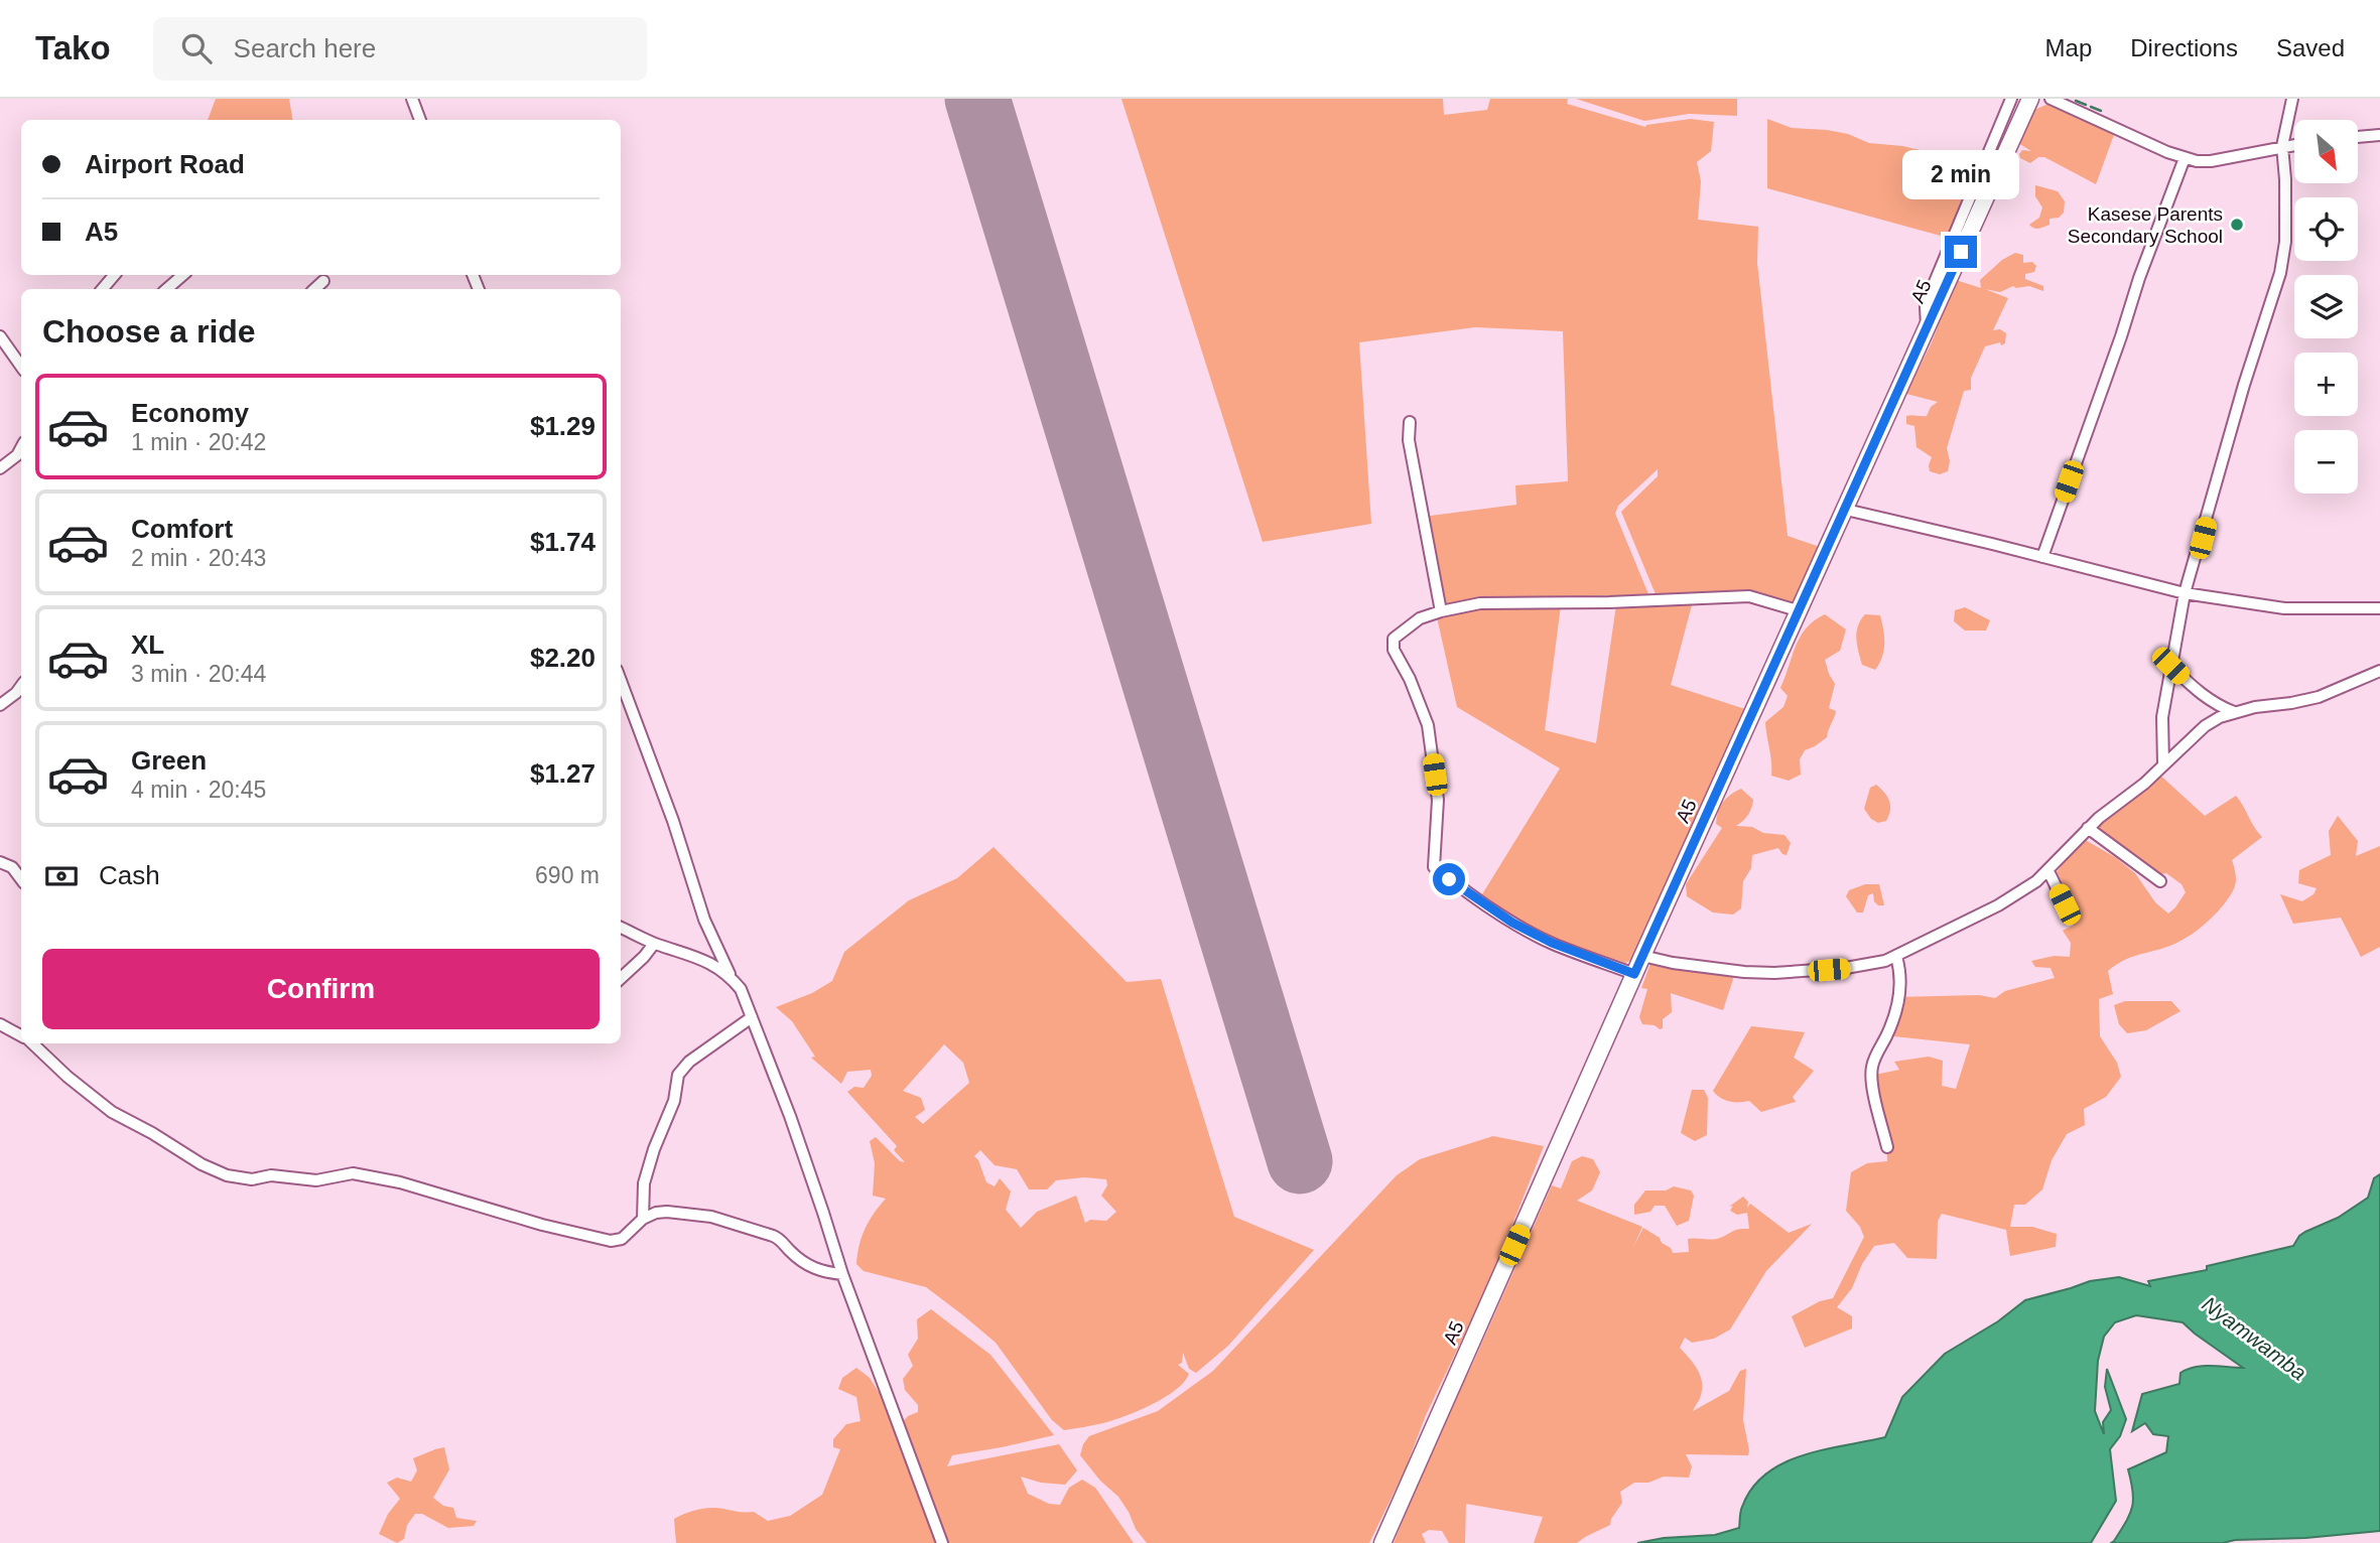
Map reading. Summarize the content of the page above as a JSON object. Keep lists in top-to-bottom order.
{
  "streets": {
    "highway": ["A5"]
  },
  "water": ["Nyamwamba"],
  "places": ["Kasese Parents Secondary School"],
  "north": "bottom right",
  "page": {
    "header": "Tako",
    "search": "Search here",
    "nav": ["Map", "Directions", "Saved"],
    "map_buttons": ["+", "−"],
    "banner": ["Airport Road", "A5"],
    "bubble": "2 min",
    "heading": "Choose a ride",
    "list": [
      {
        "name": "Economy",
        "note": "1 min · 20:42",
        "value": "$1.29"
      },
      {
        "name": "Comfort",
        "note": "2 min · 20:43",
        "value": "$1.74"
      },
      {
        "name": "XL",
        "note": "3 min · 20:44",
        "value": "$2.20"
      },
      {
        "name": "Green",
        "note": "4 min · 20:45",
        "value": "$1.27"
      }
    ],
    "pay": ["Cash", "690 m"],
    "buttons": "Confirm"
  }
}
